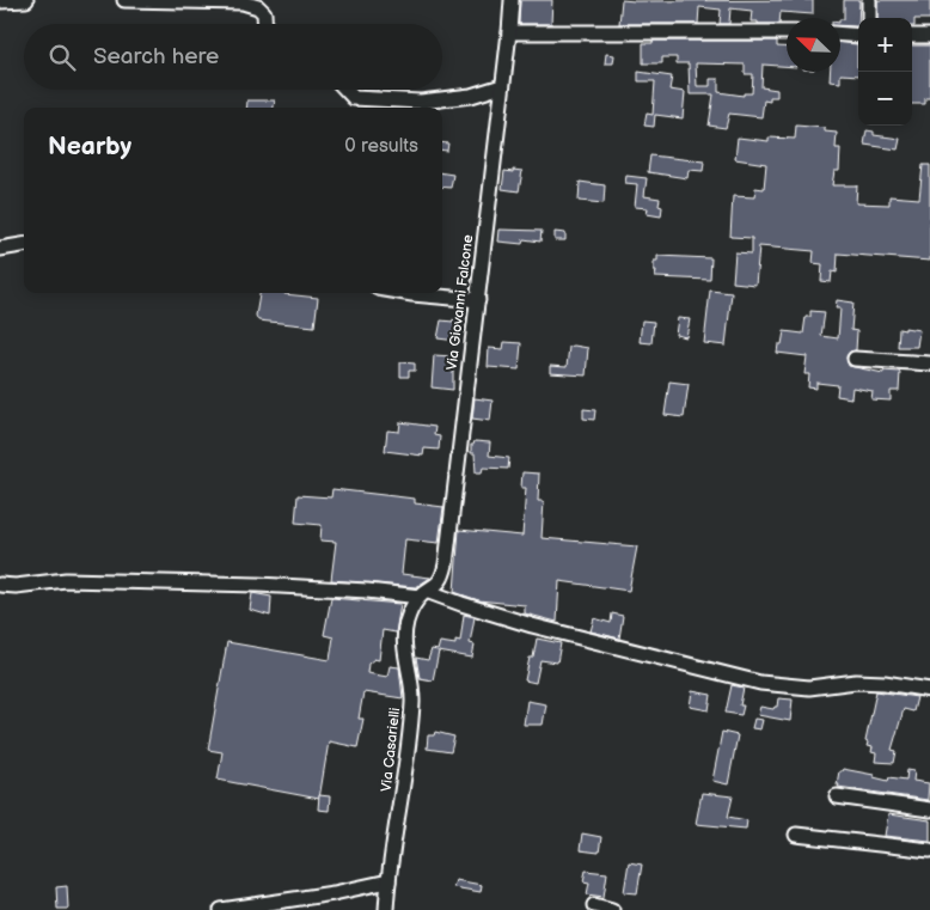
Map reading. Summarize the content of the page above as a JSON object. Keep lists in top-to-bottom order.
{
  "streets": {
    "street": ["Via Giovanni Falcone", "Via Casarielli"]
  },
  "crossings": [
    ["Via Giovanni Falcone", "Via Casarielli"]
  ],
  "north": "top left",
  "page": {
    "map_buttons": ["+", "−"],
    "search": "Search here",
    "heading": ["Nearby", "0 results"]
  }
}
